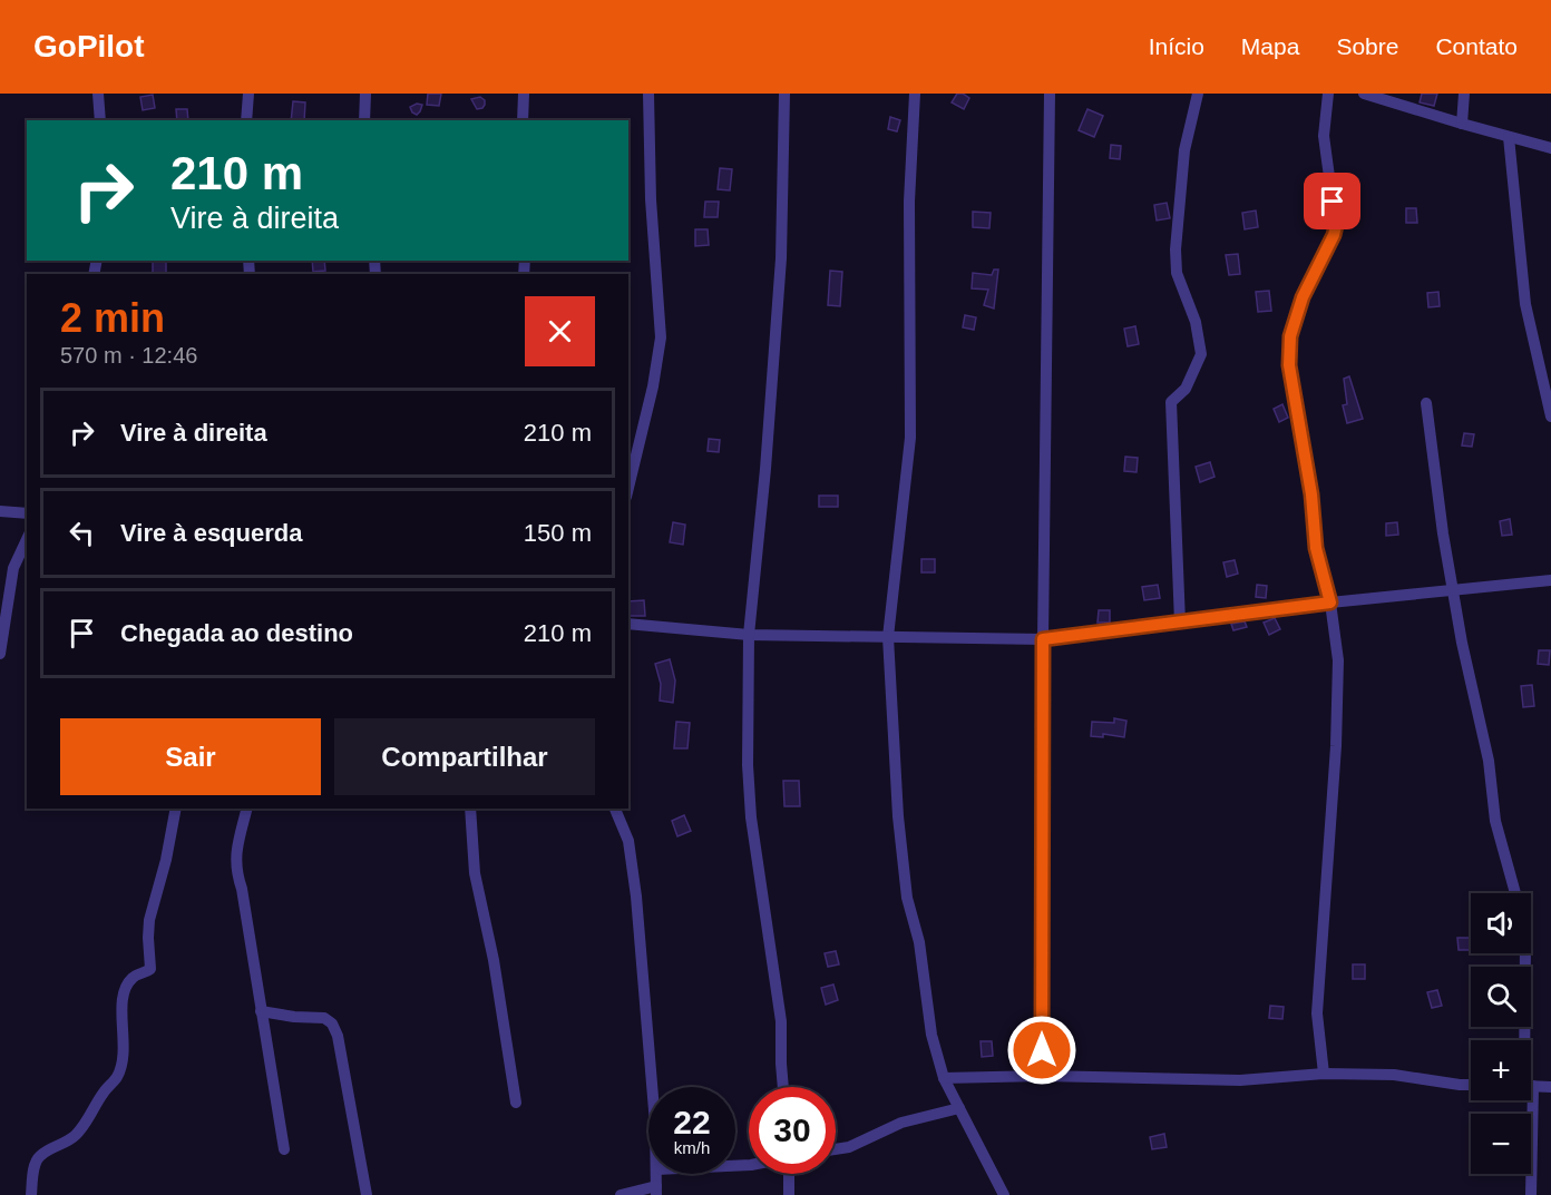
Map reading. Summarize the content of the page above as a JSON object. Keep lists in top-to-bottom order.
{
  "page": {
    "header": "GoPilot",
    "nav": [
      "Início",
      "Mapa",
      "Sobre",
      "Contato"
    ],
    "turn": ["210 m", "Vire à direita"],
    "heading": ["2 min", "570 m · 12:46"],
    "list": [
      {
        "name": "Vire à direita",
        "value": "210 m"
      },
      {
        "name": "Vire à esquerda",
        "value": "150 m"
      },
      {
        "name": "Chegada ao destino",
        "value": "210 m"
      }
    ],
    "buttons": ["Sair", "Compartilhar"],
    "map_buttons": ["+", "−"],
    "speed": "22 km/h",
    "limit": "30"
  }
}
